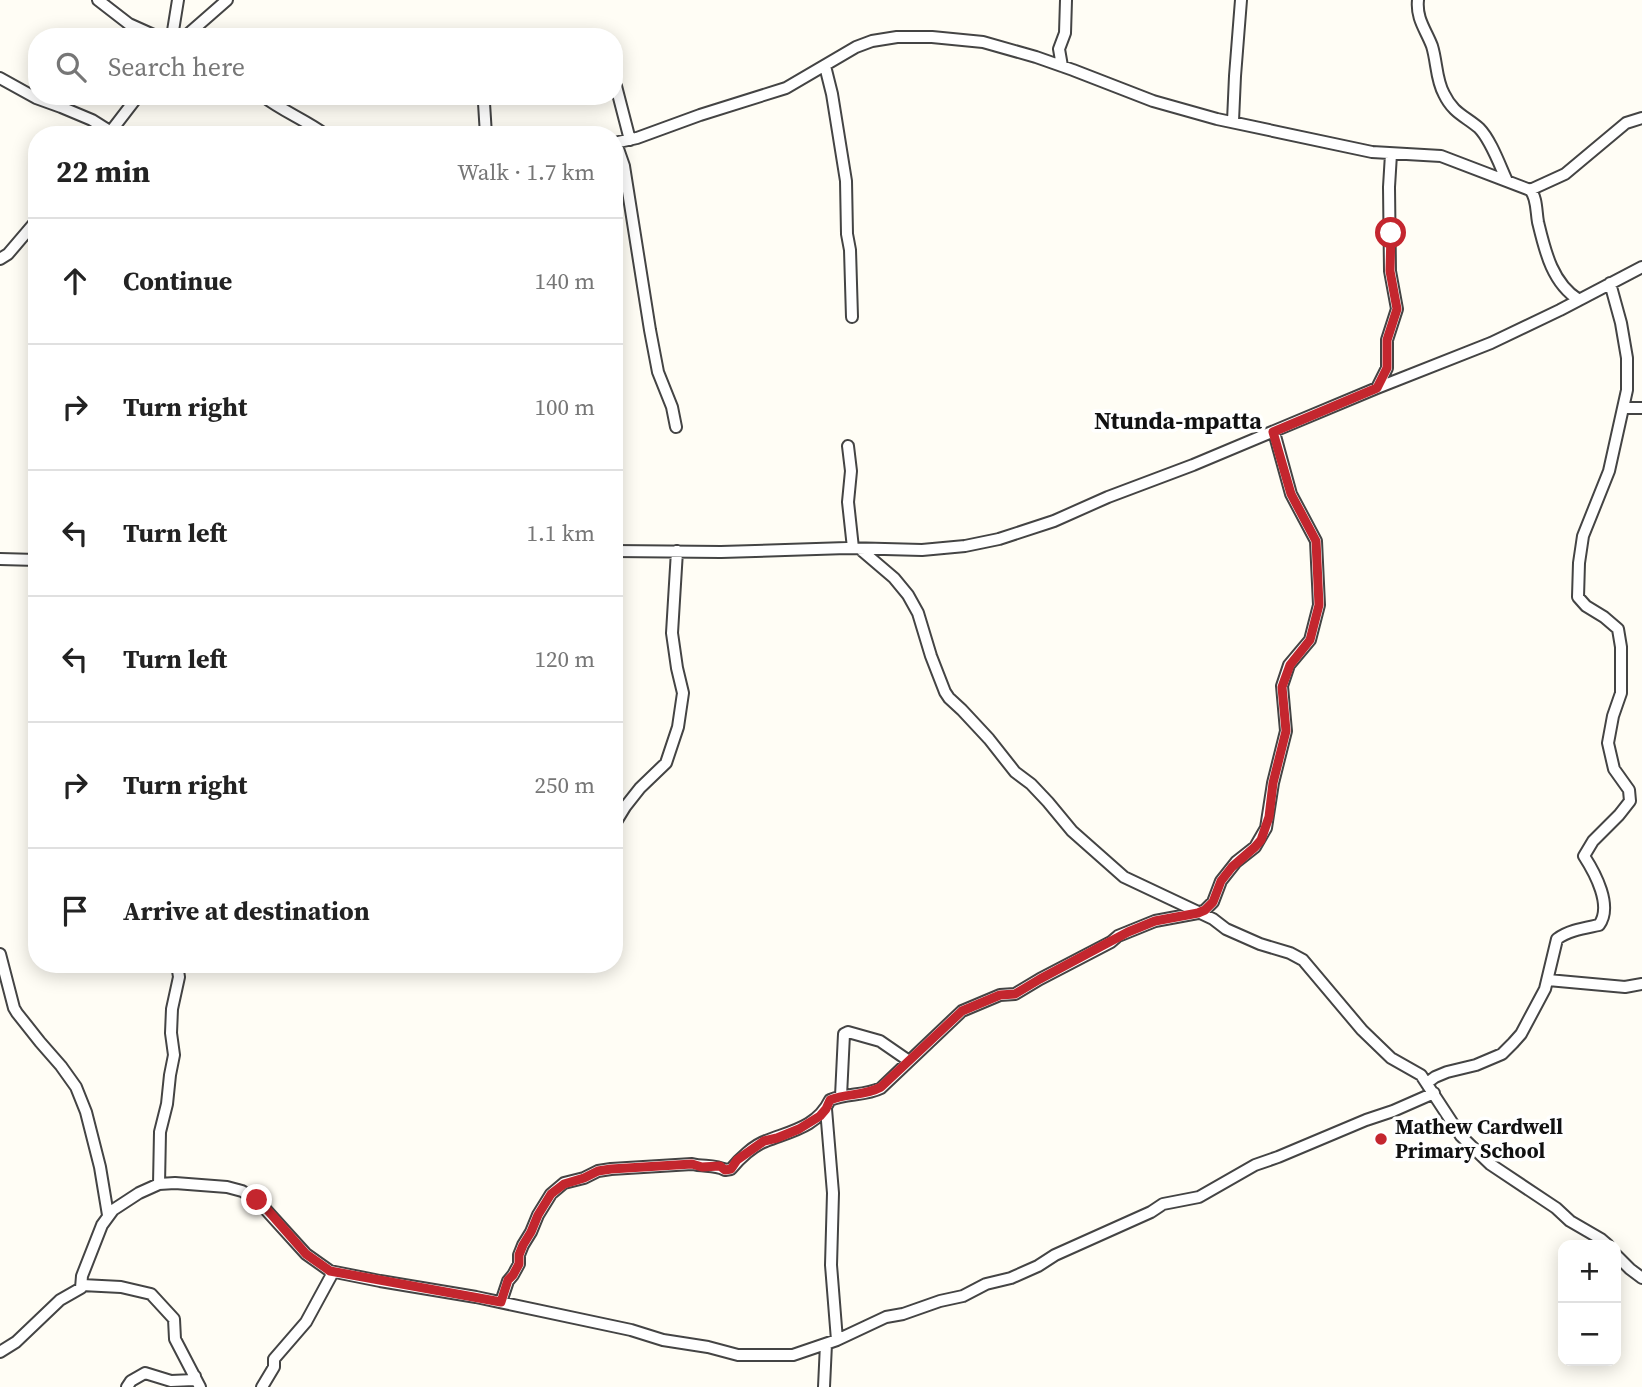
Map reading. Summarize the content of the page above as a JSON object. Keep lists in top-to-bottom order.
{
  "districts": ["Ntunda-mpatta"],
  "places": ["Mathew Cardwell Primary School"],
  "page": {
    "search": "Search here",
    "heading": ["22 min", "Walk · 1.7 km"],
    "list": [
      ["Continue", "140 m"],
      ["Turn right", "100 m"],
      ["Turn left", "1.1 km"],
      ["Turn left", "120 m"],
      ["Turn right", "250 m"],
      "Arrive at destination"
    ],
    "map_buttons": ["+", "−"]
  }
}
